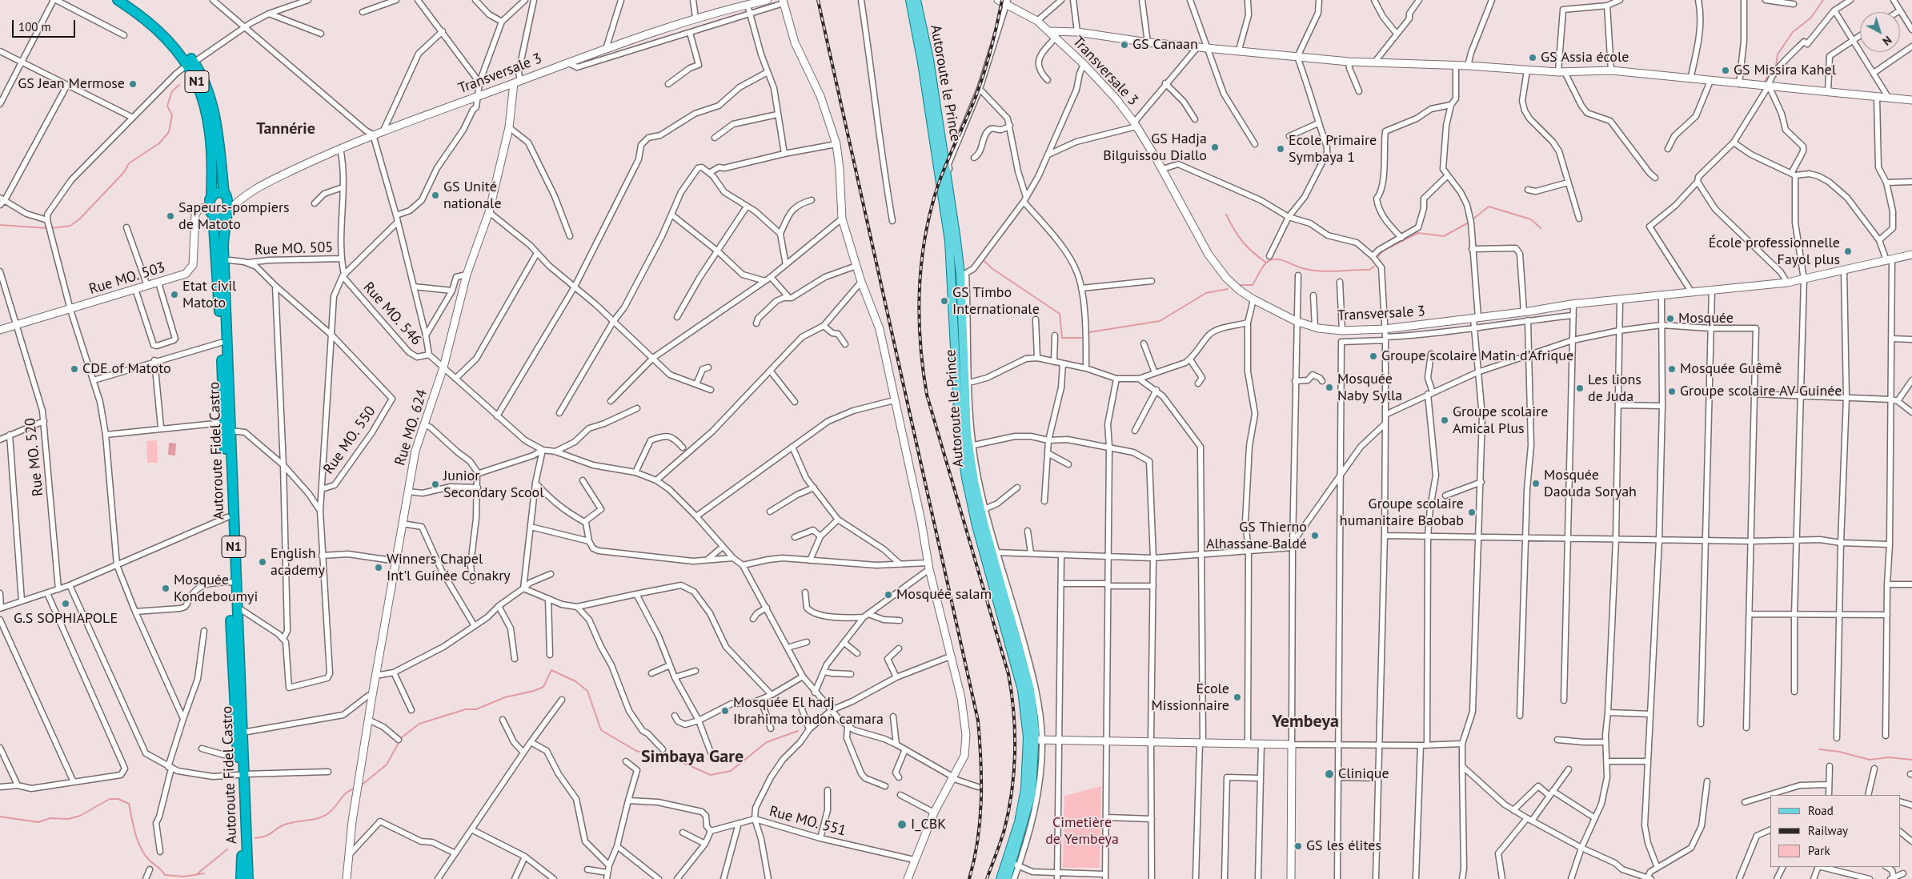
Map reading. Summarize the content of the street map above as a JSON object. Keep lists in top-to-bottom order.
{
  "streets": {
    "highway": ["N1", "Autoroute Fidel Castro"],
    "main road": ["Autoroute le Prince"],
    "street": [
      "Transversale 3",
      "Rue MO. 505",
      "Rue MO. 503",
      "Rue MO. 546",
      "Rue MO. 624",
      "Rue MO. 550",
      "Rue MO. 520",
      "Rue MO. 551"
    ]
  },
  "crossings": [
    ["Transversale 3", "N1"],
    ["Transversale 3", "Rue MO. 503"],
    ["Transversale 3", "Rue MO. 624"],
    ["Transversale 3", "Autoroute Fidel Castro"],
    ["N1", "Rue MO. 503"],
    ["N1", "Autoroute Fidel Castro"],
    ["Rue MO. 503", "Autoroute Fidel Castro"],
    ["Rue MO. 503", "Rue MO. 520"]
  ],
  "districts": ["Tannérie", "Yembeya", "Simbaya Gare"],
  "parks": ["Cimetière de Yembeya"],
  "places": [
    "GS Canaan",
    "GS Assia école",
    "GS Missira Kahel",
    "GS Jean Mermose",
    "GS Hadja Bilguissou Diallo",
    "Ecole Primaire Symbaya 1",
    "GS Unité nationale",
    "Sapeurs-pompiers de Matoto",
    "École professionnelle Fayol plus",
    "Etat civil Matoto",
    "GS Timbo Internationale",
    "Mosquée",
    "Groupe scolaire Matin d'Afrique",
    "CDE of Matoto",
    "Mosquée Guêmê",
    "Mosquée Naby Sylla",
    "Les lions de Juda",
    "Groupe scolaire AV Guinée",
    "Groupe scolaire Amical Plus",
    "Mosquée Daouda Soryah",
    "Junior Secondary Scool",
    "Groupe scolaire humanitaire Baobab",
    "GS Thierno Alhassane Baldé",
    "English academy",
    "Winners Chapel Int'l Guinée Conakry",
    "Mosquée Kondeboumyi",
    "Mosquée salam",
    "G.S SOPHIAPOLE",
    "Ecole Missionnaire",
    "Mosquée El hadj Ibrahima tondon camara",
    "Clinique",
    "I_CBK",
    "GS les élites"
  ],
  "legend": ["Road", "Railway", "Park"],
  "scale_bar": "100 m",
  "north": "bottom right"
}
